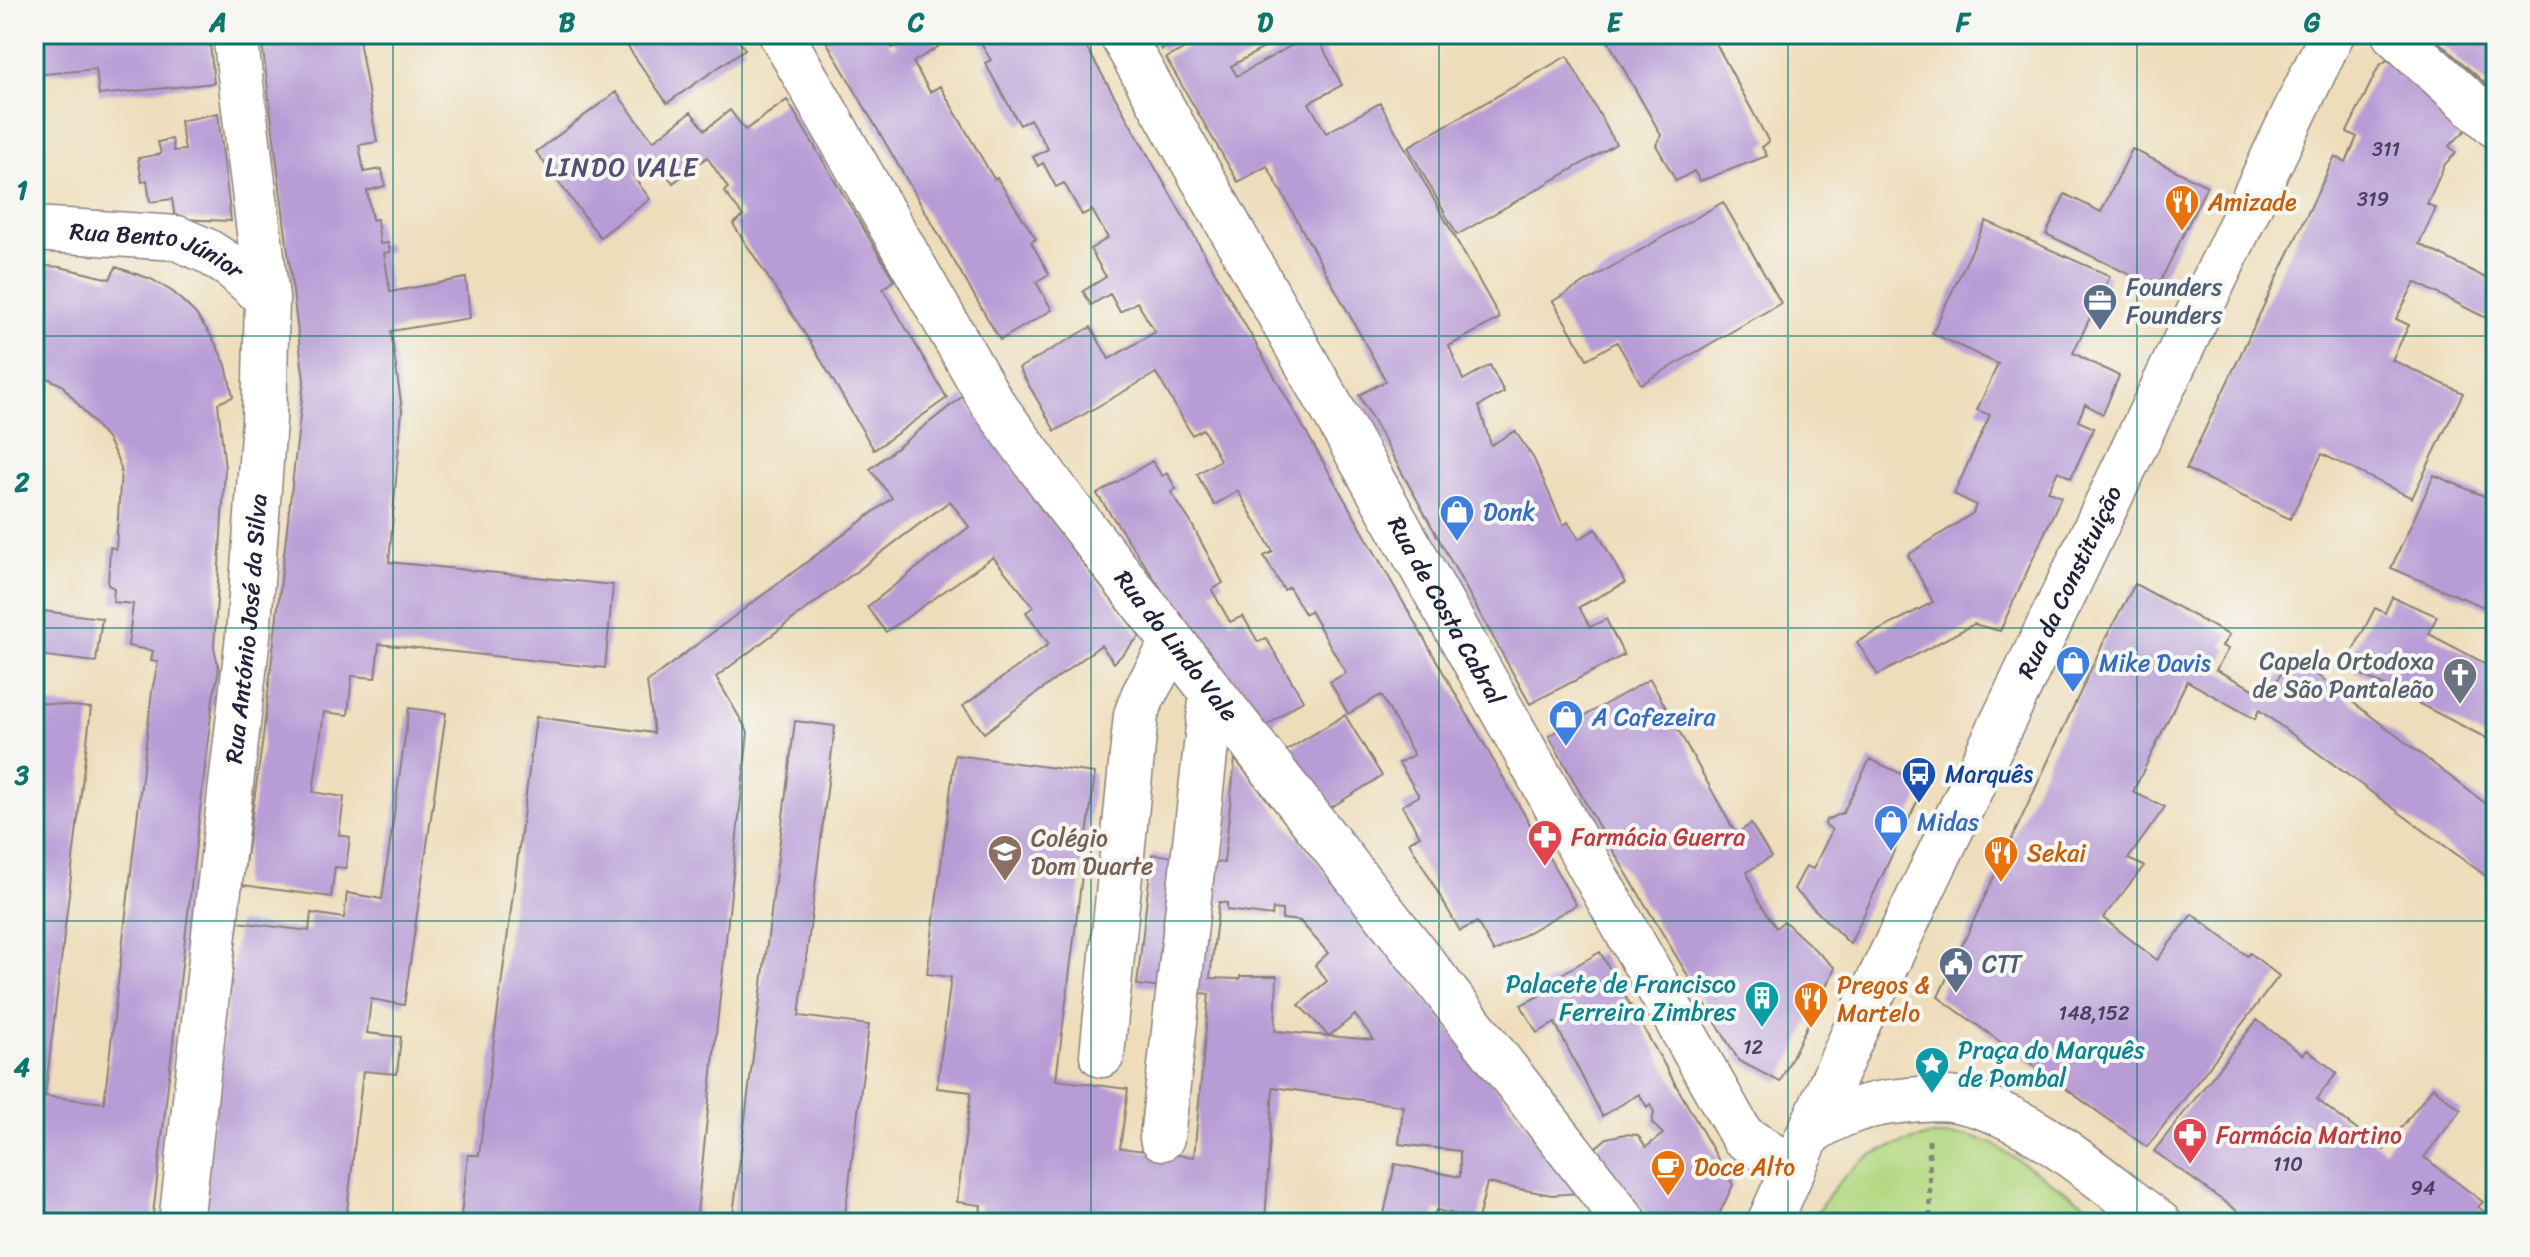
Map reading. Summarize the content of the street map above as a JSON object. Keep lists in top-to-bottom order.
{
  "streets": {
    "street": [
      "Rua Bento Júnior",
      "Rua da Constituição",
      "Rua de Costa Cabral",
      "Rua António José da Silva",
      "Rua do Lindo Vale"
    ]
  },
  "crossings": [
    ["Rua Bento Júnior", "Rua António José da Silva"],
    ["Rua da Constituição", "Rua de Costa Cabral"]
  ],
  "districts": ["LINDO VALE"],
  "places": {
    "restaurant": ["Amizade", "Sekai", "Pregos & Martelo"],
    "office": ["Founders Founders"],
    "shop": [
      "Donk",
      "Mike Davis",
      "A Cafezeira",
      "Midas"
    ],
    "church": ["Capela Ortodoxa de São Pantaleão"],
    "bus stop": ["Marquês"],
    "pharmacy": ["Farmácia Guerra", "Farmácia Martino"],
    "school or university": ["Colégio Dom Duarte"],
    "public building": ["CTT"],
    "building": ["Palacete de Francisco Ferreira Zimbres"],
    "place": ["Praça do Marquês de Pombal"],
    "cafe": ["Doce Alto"]
  },
  "house_numbers": [
    "311",
    "319",
    "148,152",
    "12",
    "110",
    "94"
  ],
  "grid": {
    "columns": [
      "A",
      "B",
      "C",
      "D",
      "E",
      "F",
      "G"
    ],
    "rows": [
      "1",
      "2",
      "3",
      "4"
    ]
  }
}
